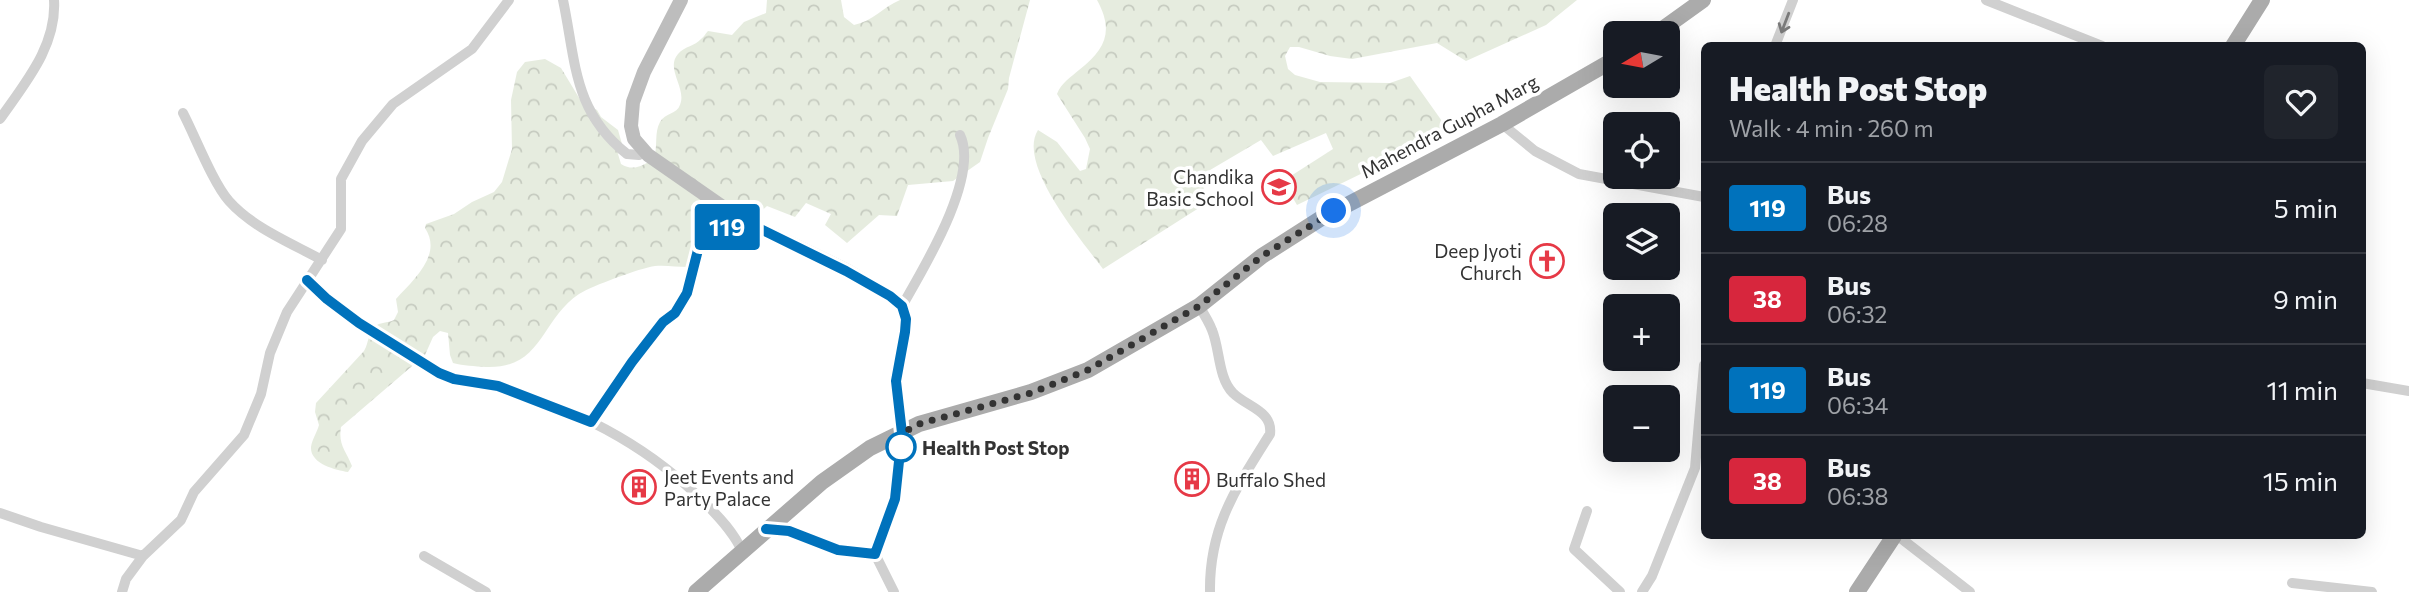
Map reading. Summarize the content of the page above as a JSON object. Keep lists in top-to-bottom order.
{
  "streets": {
    "main road": ["Mahendra Gupha Marg"]
  },
  "places": {
    "school or university": ["Chandika Basic School"],
    "church": ["Deep Jyoti Church"],
    "other": ["Health Post Stop"],
    "building": ["Buffalo Shed", "Jeet Events and Party Palace"]
  },
  "lines": ["bus line 119"],
  "north": "left",
  "page": {
    "on_map": "119",
    "map_buttons": ["+", "−"],
    "heading": ["Health Post Stop", "Walk · 4 min · 260 m"],
    "list": [
      {
        "mark": "119",
        "name": "Bus",
        "note": "06:28",
        "value": "5 min"
      },
      {
        "mark": "38",
        "name": "Bus",
        "note": "06:32",
        "value": "9 min"
      },
      {
        "mark": "119",
        "name": "Bus",
        "note": "06:34",
        "value": "11 min"
      },
      {
        "mark": "38",
        "name": "Bus",
        "note": "06:38",
        "value": "15 min"
      }
    ]
  }
}
